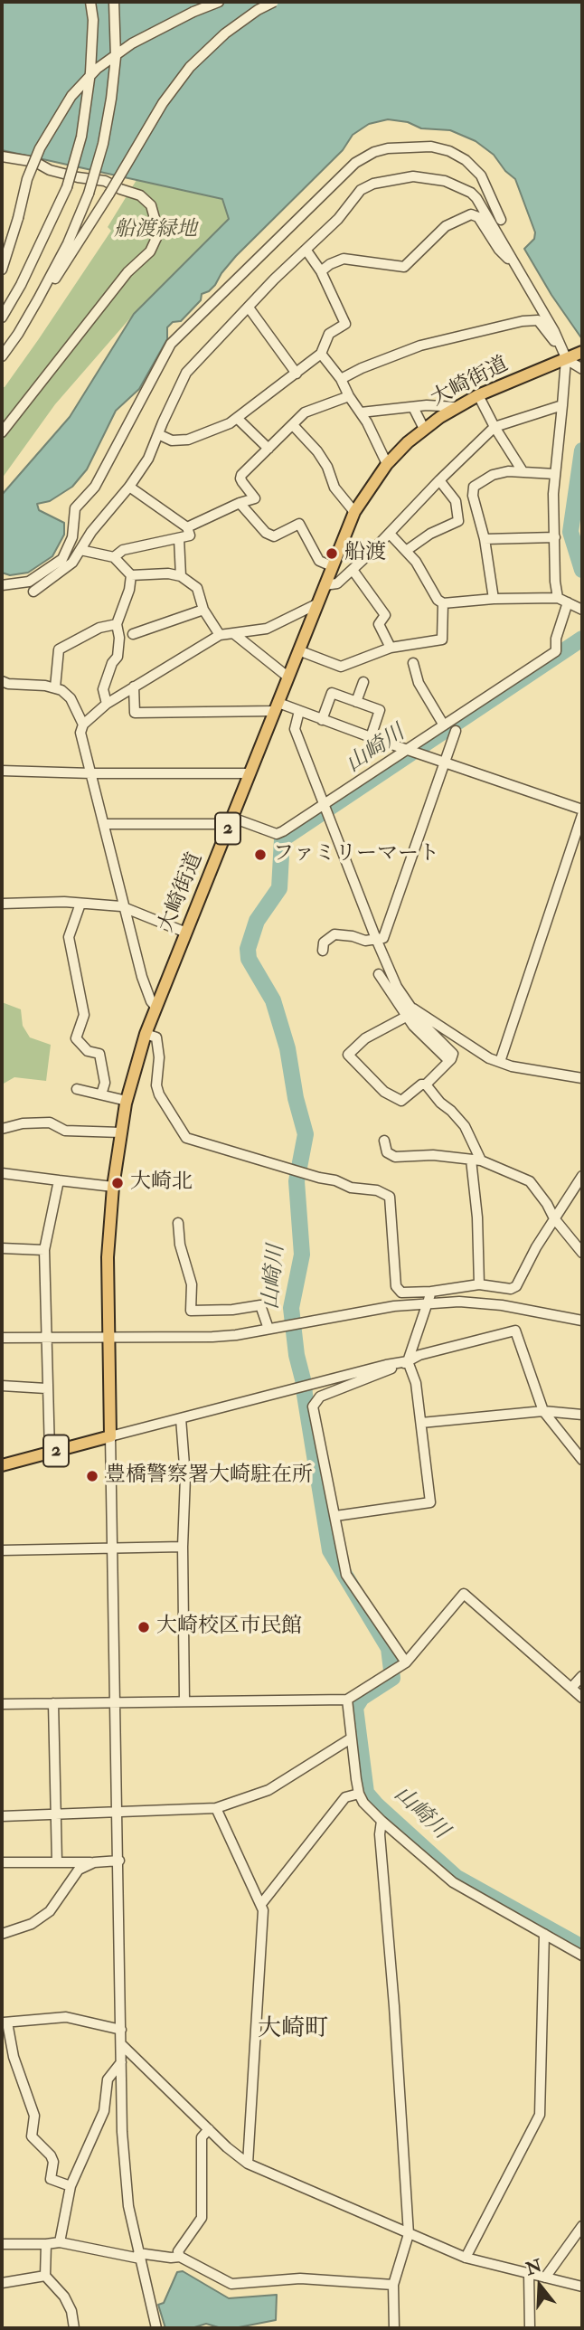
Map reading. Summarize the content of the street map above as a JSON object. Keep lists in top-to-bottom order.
{
  "streets": {
    "main road": ["大崎街道", "2"]
  },
  "crossings": [
    ["大崎街道", "2"]
  ],
  "districts": ["大崎町"],
  "water": ["山崎川"],
  "parks": ["船渡緑地"],
  "places": [
    "船渡",
    "ファミリーマート",
    "大崎北",
    "豊橋警察署大崎駐在所",
    "大崎校区市民館"
  ],
  "north": "top"
}
